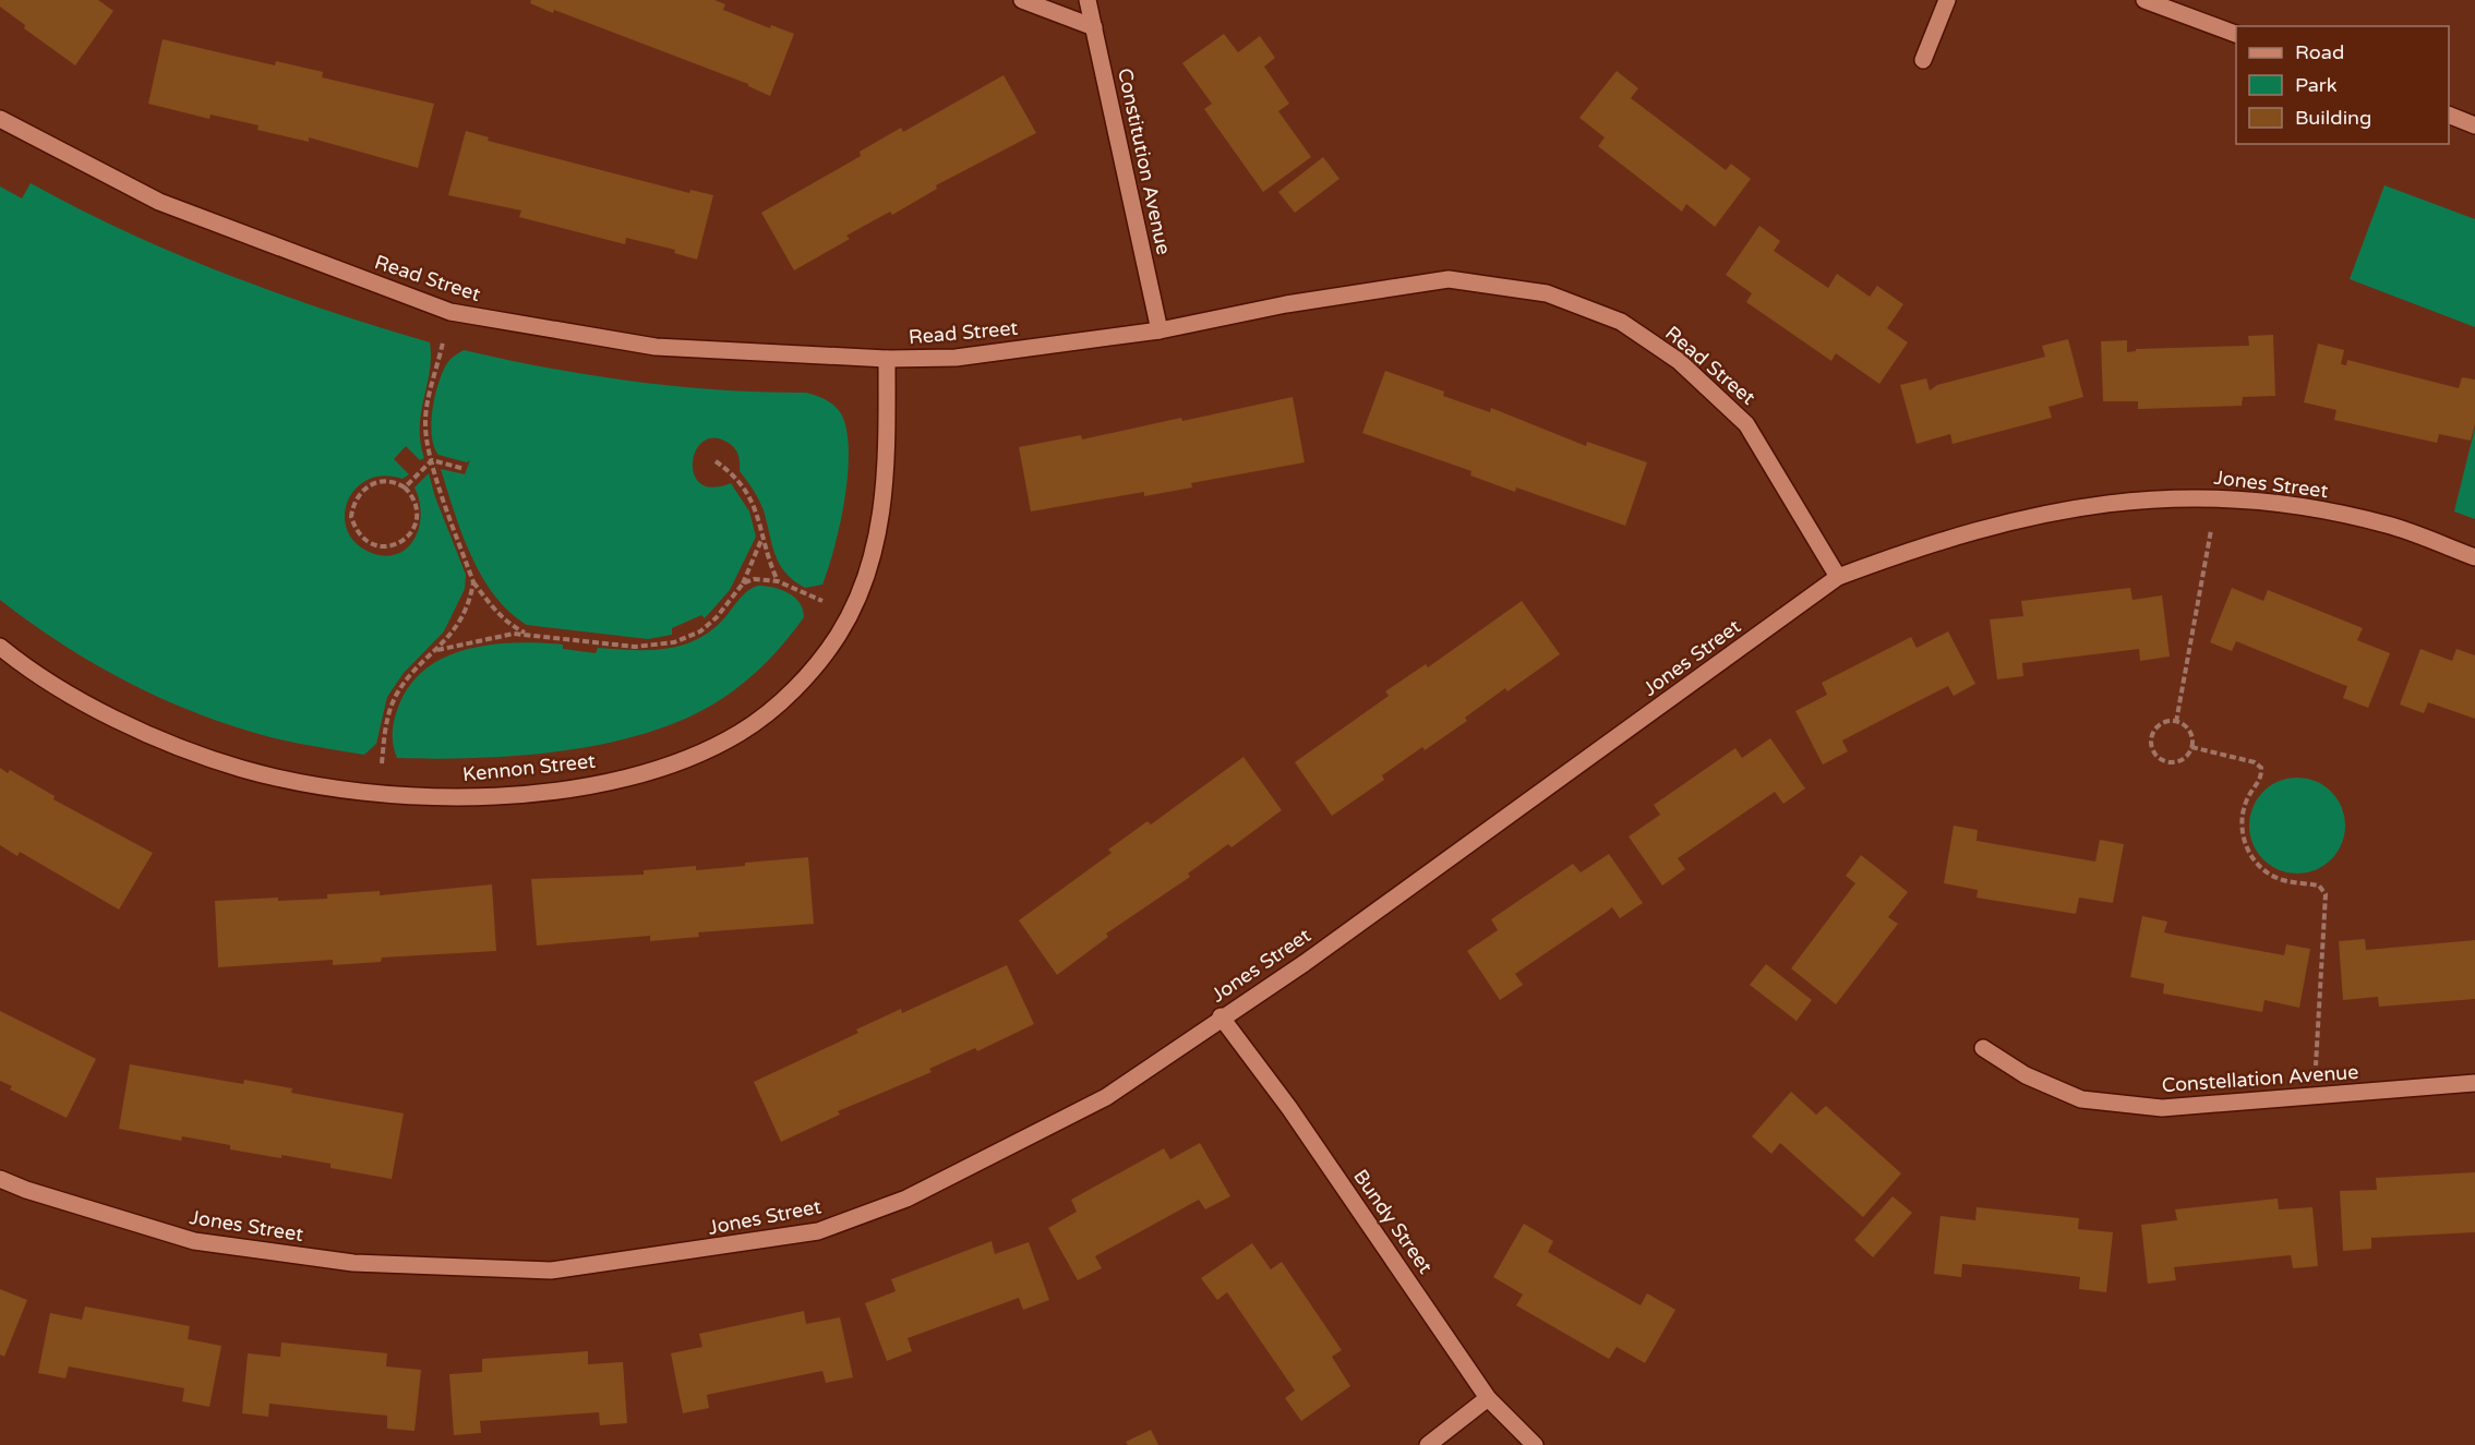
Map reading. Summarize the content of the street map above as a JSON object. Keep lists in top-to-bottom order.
{
  "streets": {
    "street": [
      "Constitution Avenue",
      "Read Street",
      "Jones Street",
      "Kennon Street",
      "Constellation Avenue",
      "Bundy Street"
    ]
  },
  "crossings": [
    ["Constitution Avenue", "Read Street"],
    ["Read Street", "Jones Street"],
    ["Read Street", "Kennon Street"],
    ["Jones Street", "Bundy Street"]
  ],
  "legend": ["Road", "Park", "Building"]
}
